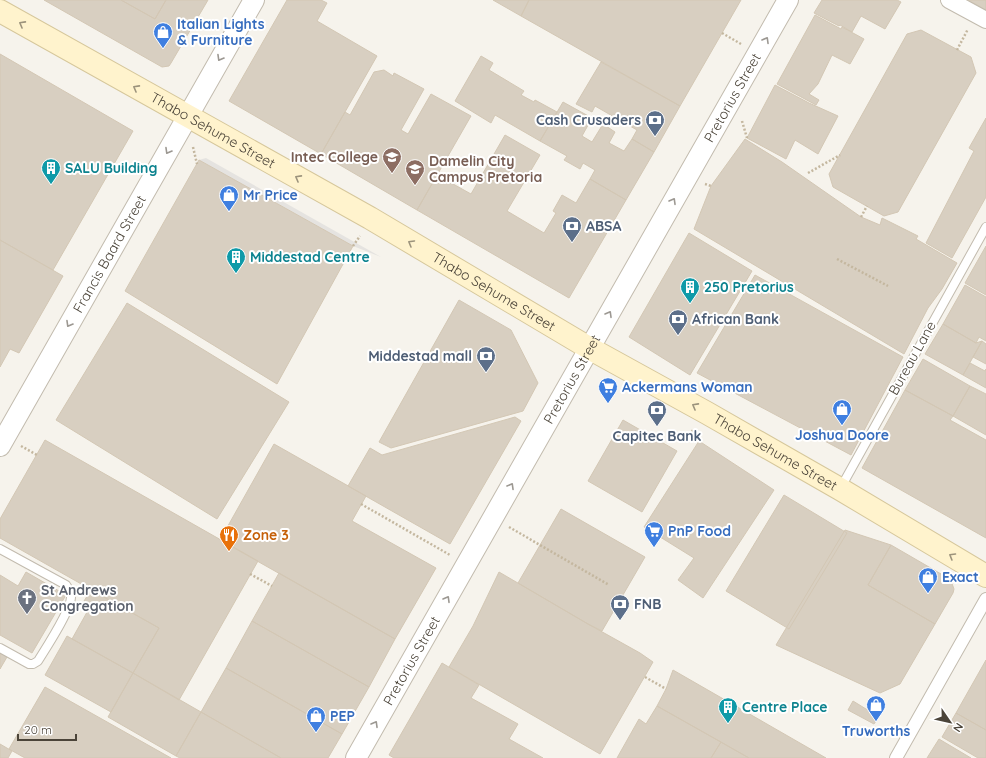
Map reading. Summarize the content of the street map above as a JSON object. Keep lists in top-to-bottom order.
{
  "streets": {
    "main road": ["Thabo Sehume Street"],
    "street": ["Pretorius Street", "Francis Baard Street"],
    "lane": ["Bureau Lane"]
  },
  "crossings": [
    ["Pretorius Street", "Thabo Sehume Street"],
    ["Thabo Sehume Street", "Francis Baard Street"],
    ["Thabo Sehume Street", "Bureau Lane"]
  ],
  "one_way": ["Pretorius Street", "Thabo Sehume Street", "Francis Baard Street"],
  "places": {
    "shop": [
      "Italian Lights & Furniture",
      "Mr Price",
      "Joshua Doore",
      "Exact",
      "Truworths",
      "PEP"
    ],
    "bank": [
      "Cash Crusaders",
      "ABSA",
      "African Bank",
      "Middestad mall",
      "Capitec Bank",
      "FNB"
    ],
    "school or university": ["Intec College", "Damelin City Campus Pretoria"],
    "building": [
      "SALU Building",
      "Middestad Centre",
      "250 Pretorius",
      "Centre Place"
    ],
    "supermarket": ["Ackermans Woman", "PnP Food"],
    "restaurant": ["Zone 3"],
    "church": ["St Andrews Congregation"]
  },
  "scale_bar": "20 m",
  "north": "bottom right"
}
